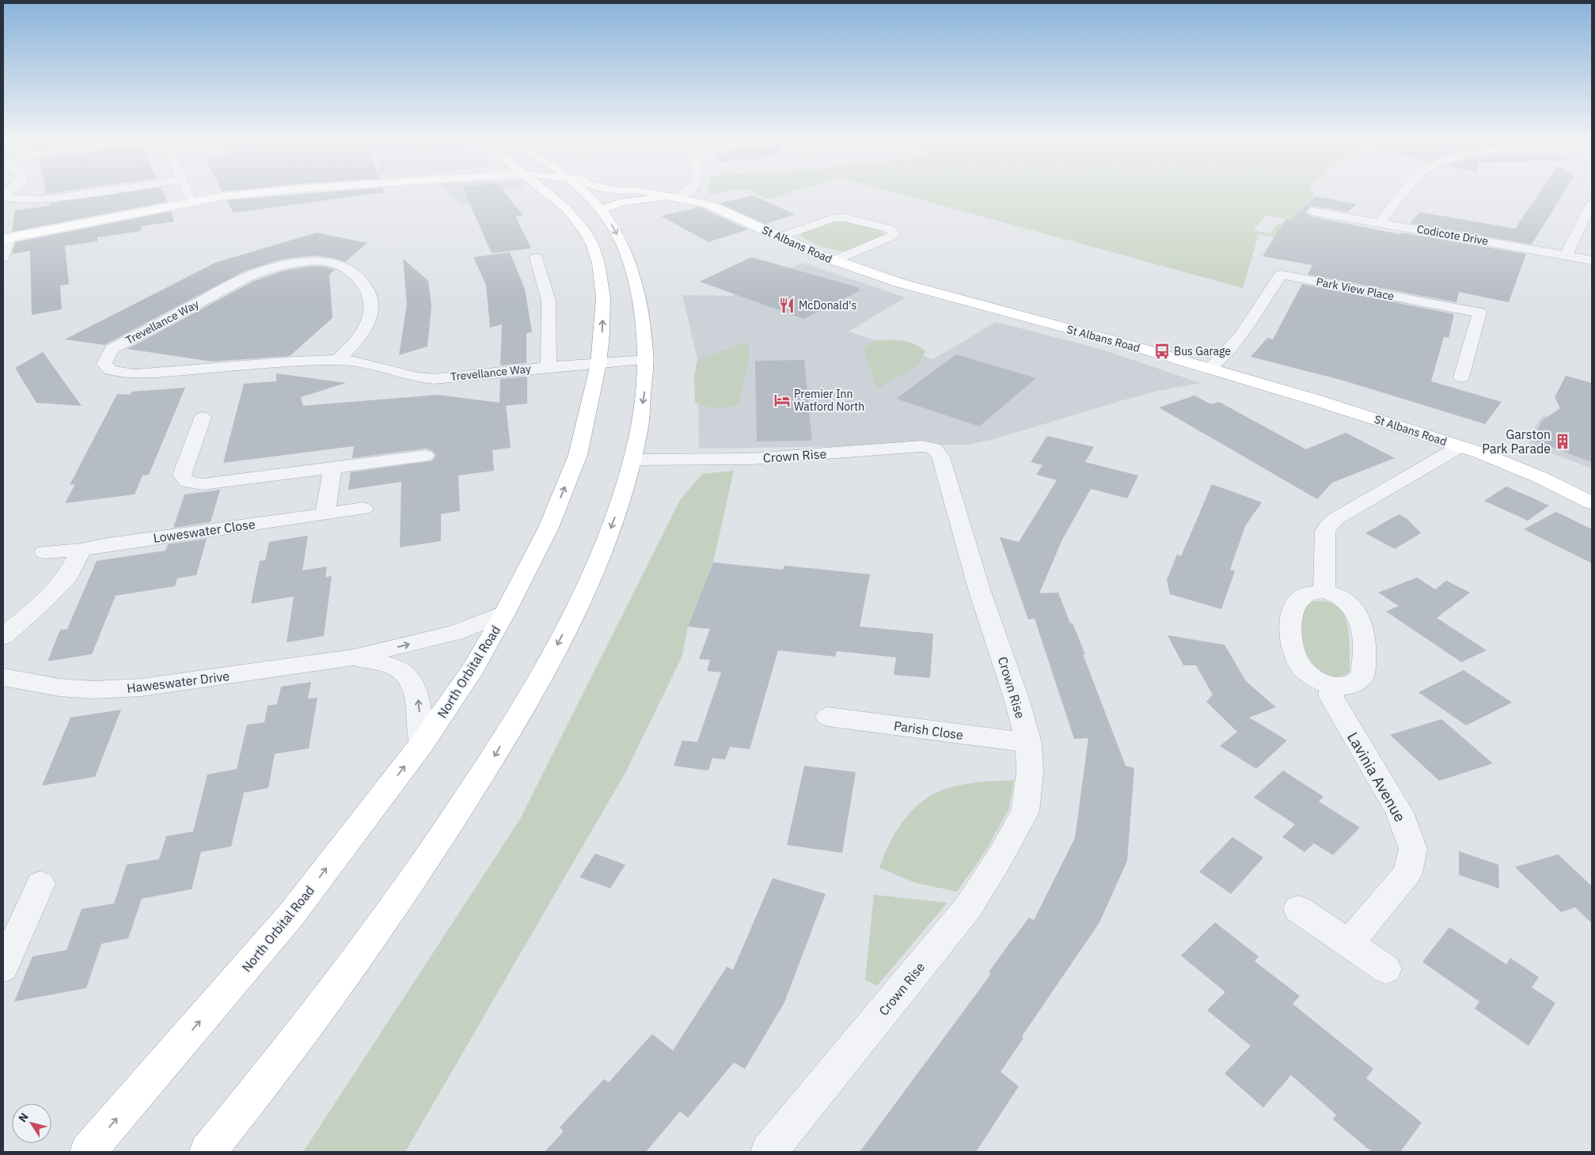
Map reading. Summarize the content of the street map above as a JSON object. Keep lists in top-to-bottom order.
{
  "streets": {
    "main road": ["St Albans Road", "North Orbital Road"],
    "street": [
      "Codicote Drive",
      "Park View Place",
      "Trevellance Way",
      "Crown Rise",
      "Loweswater Close",
      "Haweswater Drive",
      "Parish Close",
      "Lavinia Avenue"
    ]
  },
  "crossings": [
    ["St Albans Road", "Park View Place"],
    ["Trevellance Way", "North Orbital Road"],
    ["Crown Rise", "Parish Close"],
    ["North Orbital Road", "Haweswater Drive"]
  ],
  "places": {
    "restaurant": ["McDonald's"],
    "bus stop": ["Bus Garage"],
    "hotel": ["Premier Inn Watford North"],
    "building": ["Garston Park Parade"]
  },
  "north": "top left"
}
